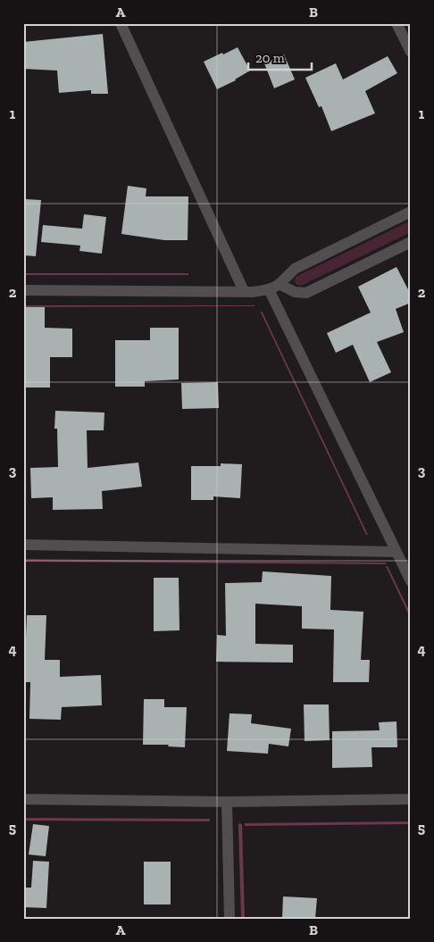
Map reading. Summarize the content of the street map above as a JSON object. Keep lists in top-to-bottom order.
{
  "scale_bar": "20 m",
  "grid": {
    "columns": ["A", "B"],
    "rows": [
      "1",
      "2",
      "3",
      "4",
      "5"
    ]
  }
}
